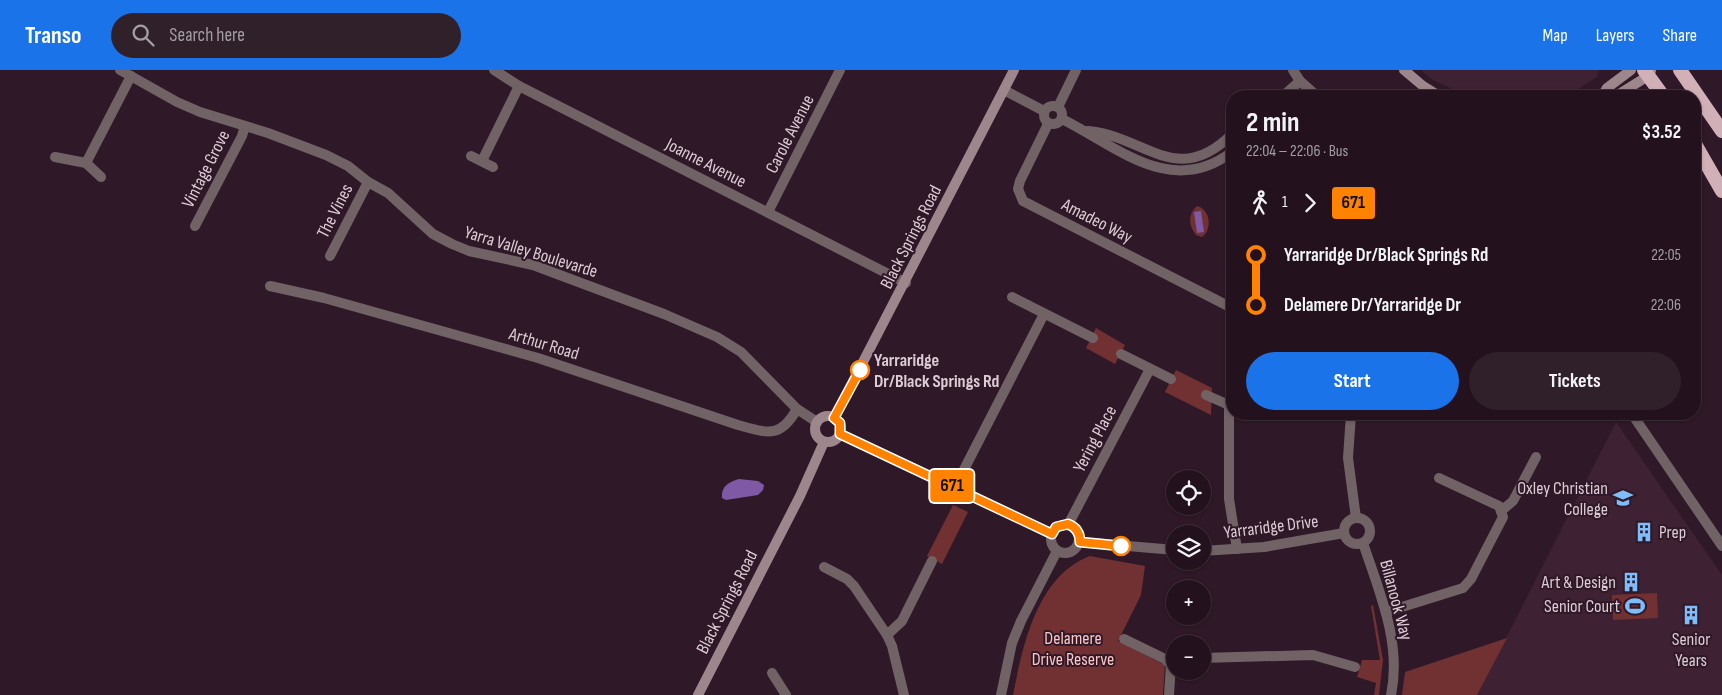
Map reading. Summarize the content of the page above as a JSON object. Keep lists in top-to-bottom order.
{
  "streets": {
    "main road": ["Black Springs Road"],
    "street": [
      "Carole Avenue",
      "Joanne Avenue",
      "Vintage Grove",
      "The Vines",
      "Amadeo Way",
      "Yarra Valley Boulevarde",
      "Arthur Road",
      "Yering Place",
      "Yarraridge Drive",
      "Billanook Way"
    ]
  },
  "crossings": [
    ["Carole Avenue", "Joanne Avenue"],
    ["Joanne Avenue", "Black Springs Road"],
    ["Vintage Grove", "Yarra Valley Boulevarde"],
    ["The Vines", "Yarra Valley Boulevarde"],
    ["Black Springs Road", "Yarra Valley Boulevarde"],
    ["Yarra Valley Boulevarde", "Arthur Road"],
    ["Yarraridge Drive", "Billanook Way"]
  ],
  "parks": ["Delamere Drive Reserve"],
  "places": {
    "other": ["Yarraridge Dr/Black Springs Rd"],
    "school or university": ["Oxley Christian College"],
    "building": ["Prep", "Art & Design", "Senior Years"],
    "sports": ["Senior Court"]
  },
  "lines": ["bus line 671"],
  "page": {
    "header": "Transo",
    "search": "Search here",
    "nav": ["Map", "Layers", "Share"],
    "on_map": "671",
    "heading": ["2 min", "22:04 – 22:06 · Bus", "$3.52"],
    "legs": ["1", "671"],
    "list": [
      {
        "name": "Yarraridge Dr/Black Springs Rd",
        "value": "22:05"
      },
      {
        "name": "Delamere Dr/Yarraridge Dr",
        "value": "22:06"
      }
    ],
    "buttons": ["Start", "Tickets"],
    "map_buttons": ["+", "−"]
  }
}
